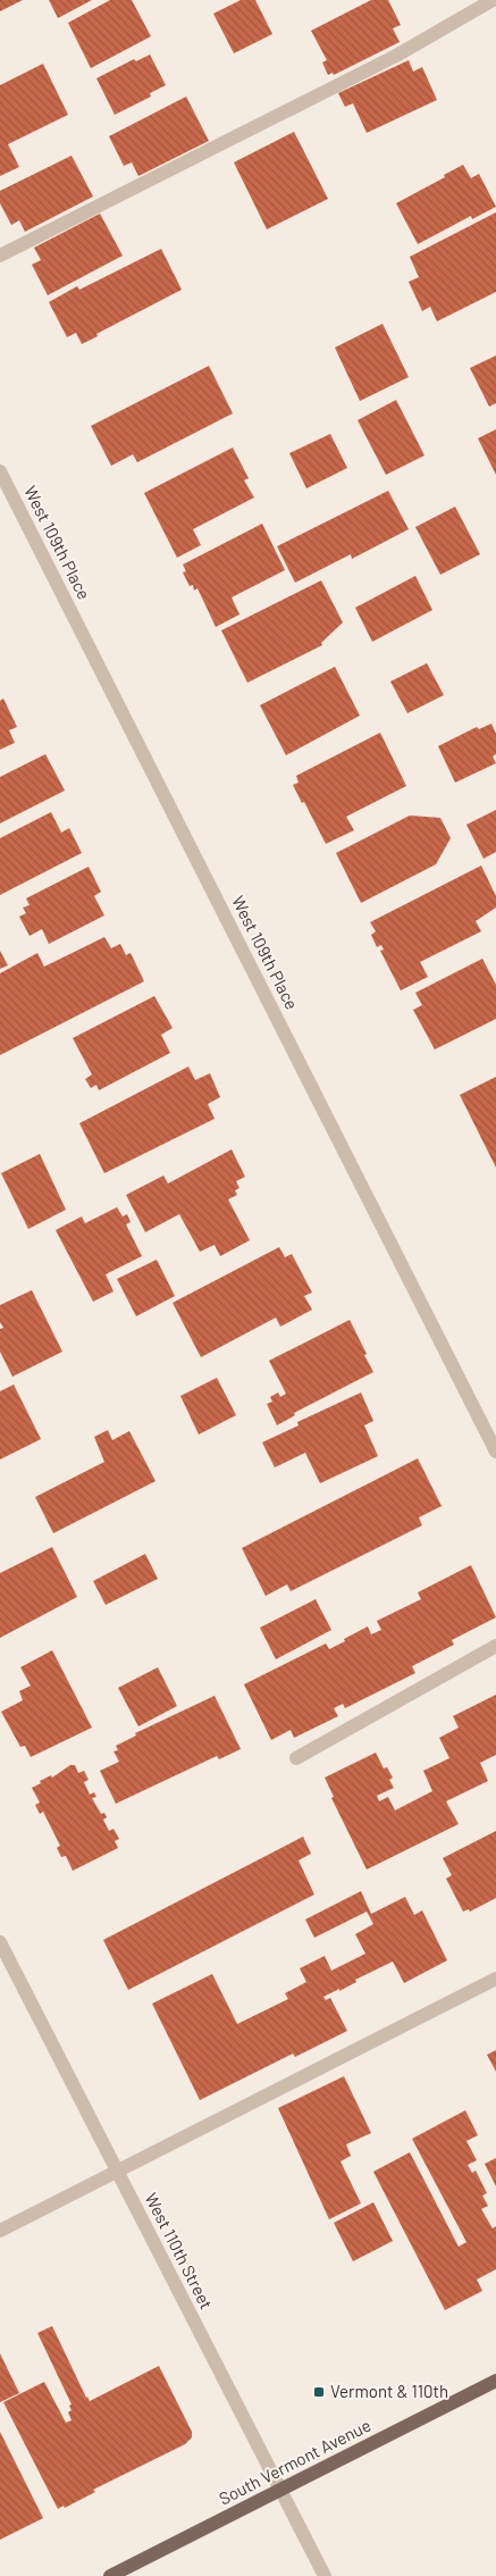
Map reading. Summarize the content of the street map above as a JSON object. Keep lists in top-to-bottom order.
{
  "streets": {
    "main road": ["South Vermont Avenue"],
    "street": ["West 109th Place", "West 110th Street"]
  },
  "crossings": [
    ["West 110th Street", "South Vermont Avenue"]
  ],
  "places": {
    "transit": ["Vermont & 110th"]
  }
}
